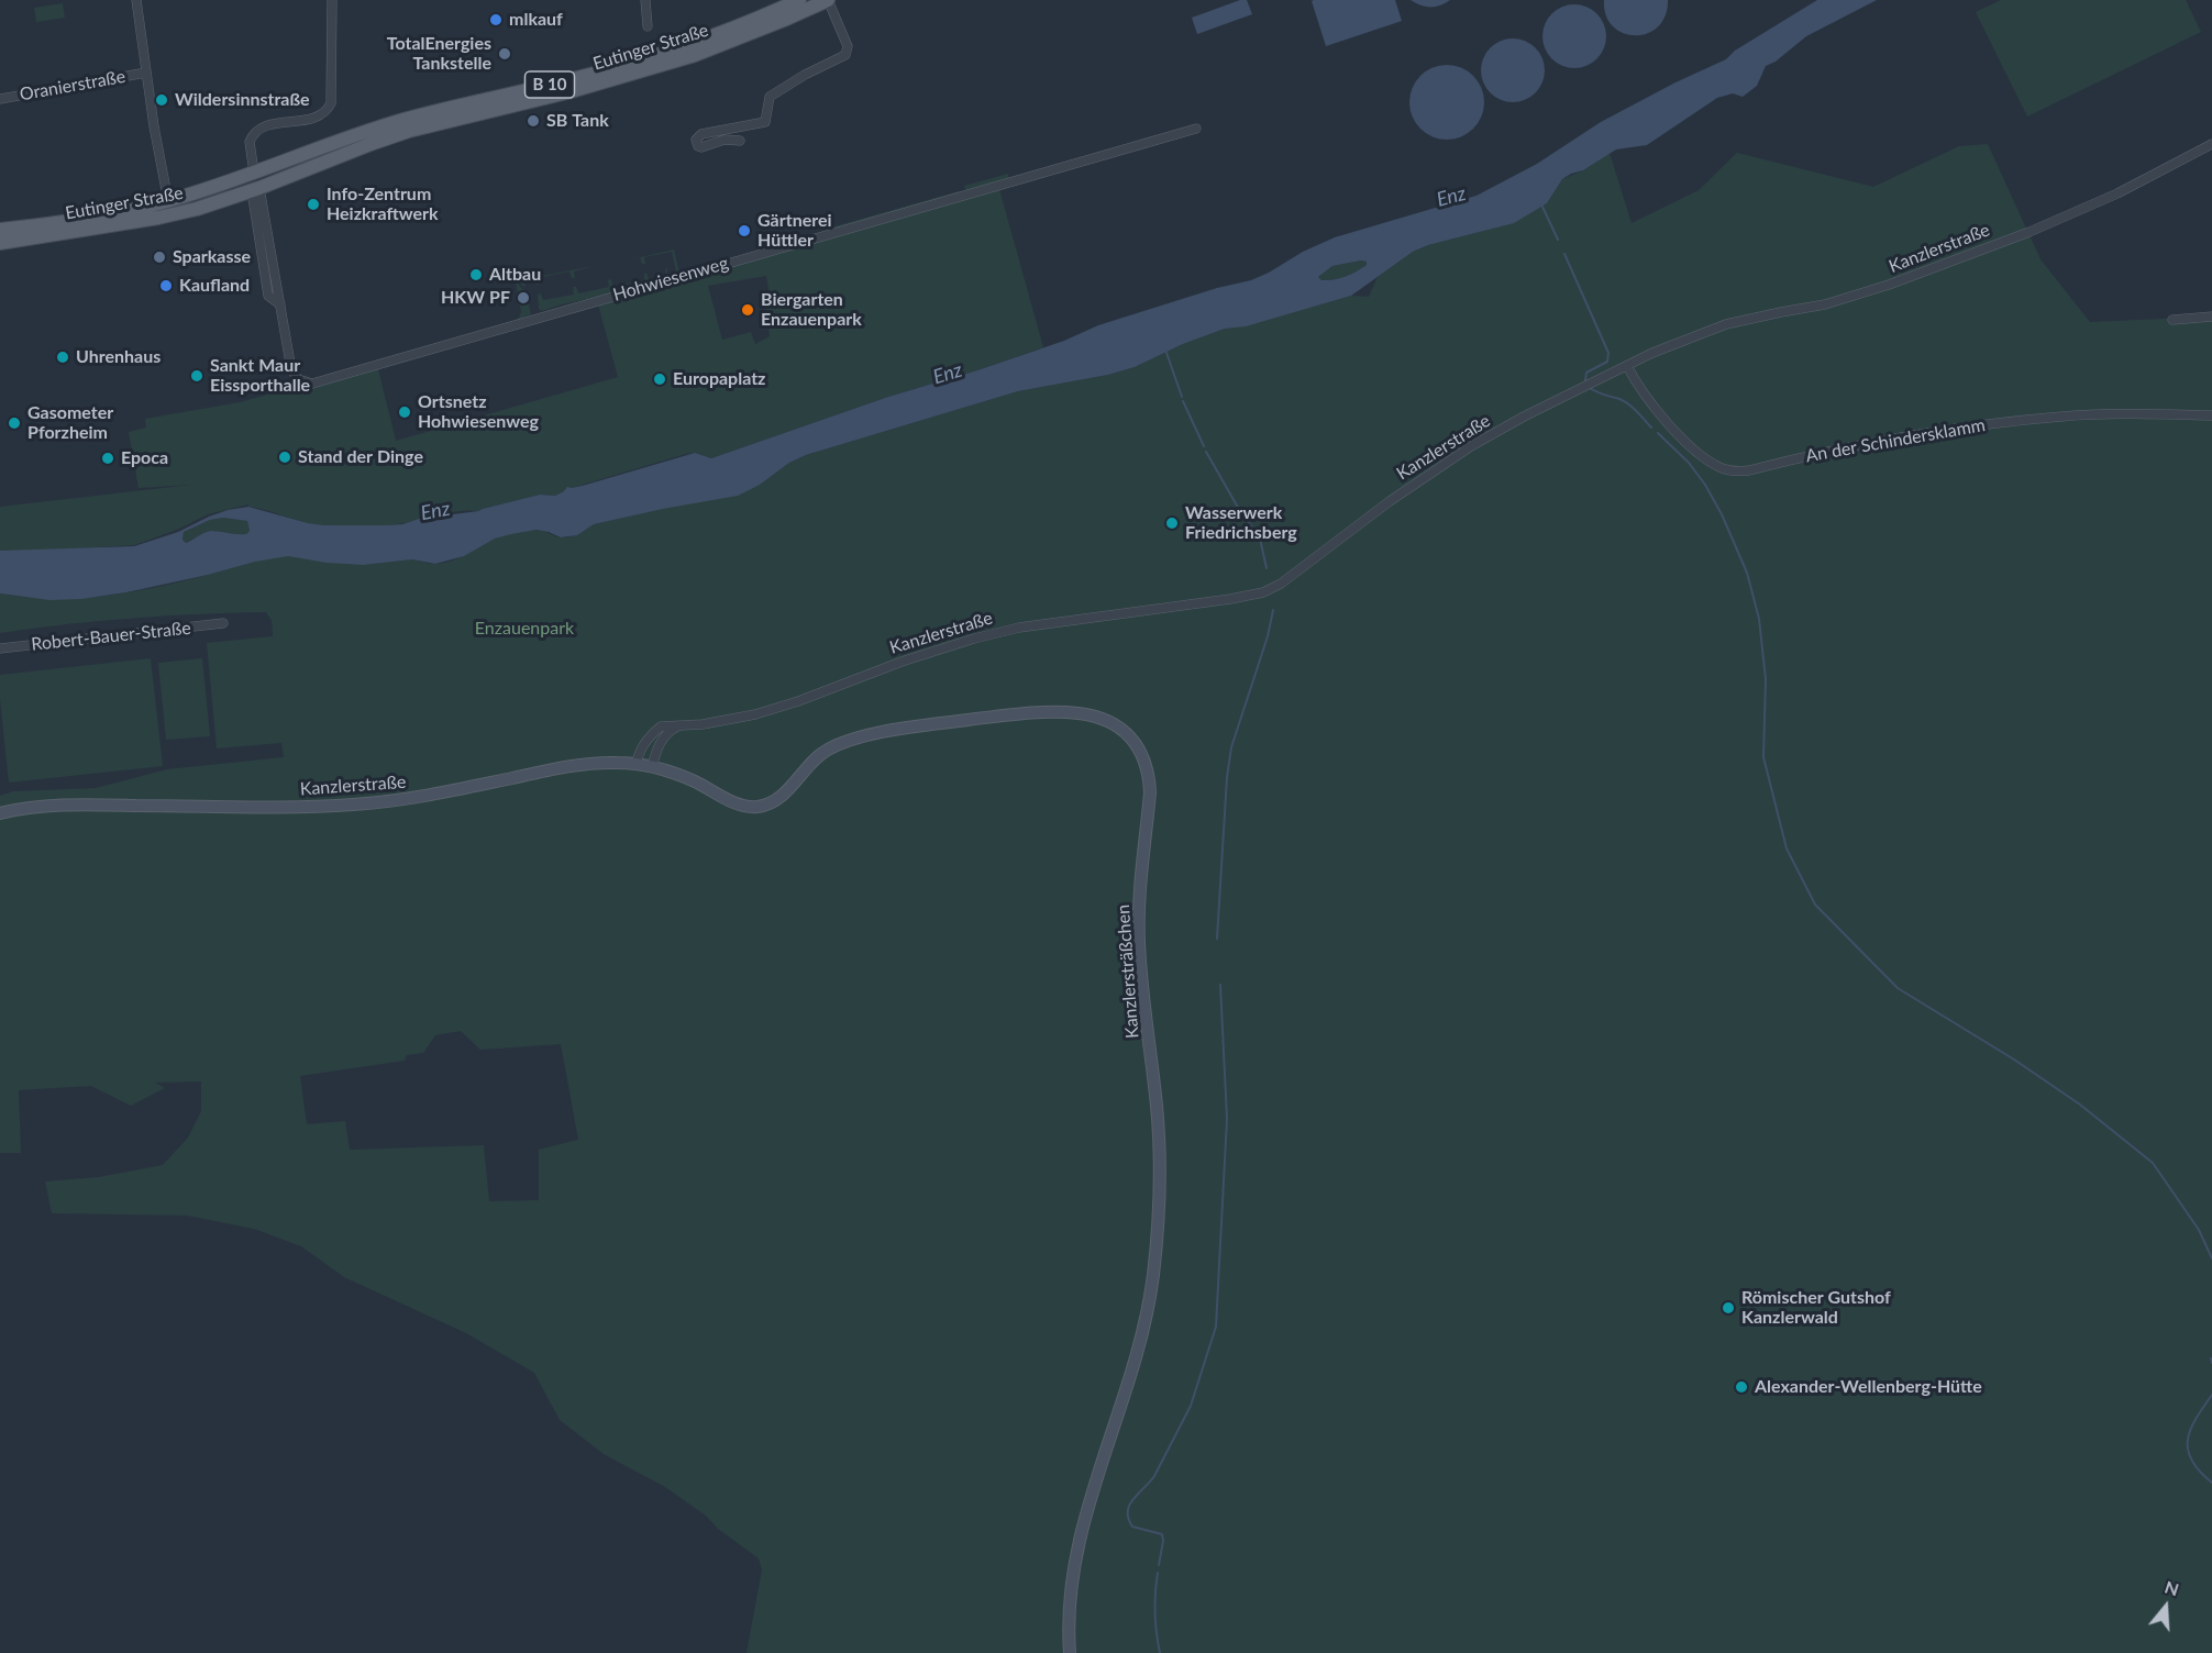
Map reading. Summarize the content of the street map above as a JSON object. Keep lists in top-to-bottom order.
{
  "streets": {
    "main road": [
      "Eutinger Straße",
      "B 10",
      "Kanzlerstraße",
      "Kanzlersträßchen"
    ],
    "street": [
      "Oranierstraße",
      "Hohwiesenweg",
      "An der Schindersklamm",
      "Robert-Bauer-Straße"
    ]
  },
  "crossings": [
    ["Eutinger Straße", "Hohwiesenweg"],
    ["Kanzlerstraße", "An der Schindersklamm"],
    ["Kanzlerstraße", "Kanzlersträßchen"]
  ],
  "water": ["Enz"],
  "parks": ["Enzauenpark"],
  "places": [
    "mlkauf",
    "TotalEnergies Tankstelle",
    "Wildersinnstraße",
    "SB Tank",
    "Info-Zentrum Heizkraftwerk",
    "Gärtnerei Hüttler",
    "Sparkasse",
    "Altbau",
    "Kaufland",
    "HKW PF",
    "Biergarten Enzauenpark",
    "Uhrenhaus",
    "Sankt Maur Eissporthalle",
    "Europaplatz",
    "Ortsnetz Hohwiesenweg",
    "Gasometer Pforzheim",
    "Stand der Dinge",
    "Epoca",
    "Wasserwerk Friedrichsberg",
    "Römischer Gutshof Kanzlerwald",
    "Alexander-Wellenberg-Hütte"
  ],
  "north": "top"
}
